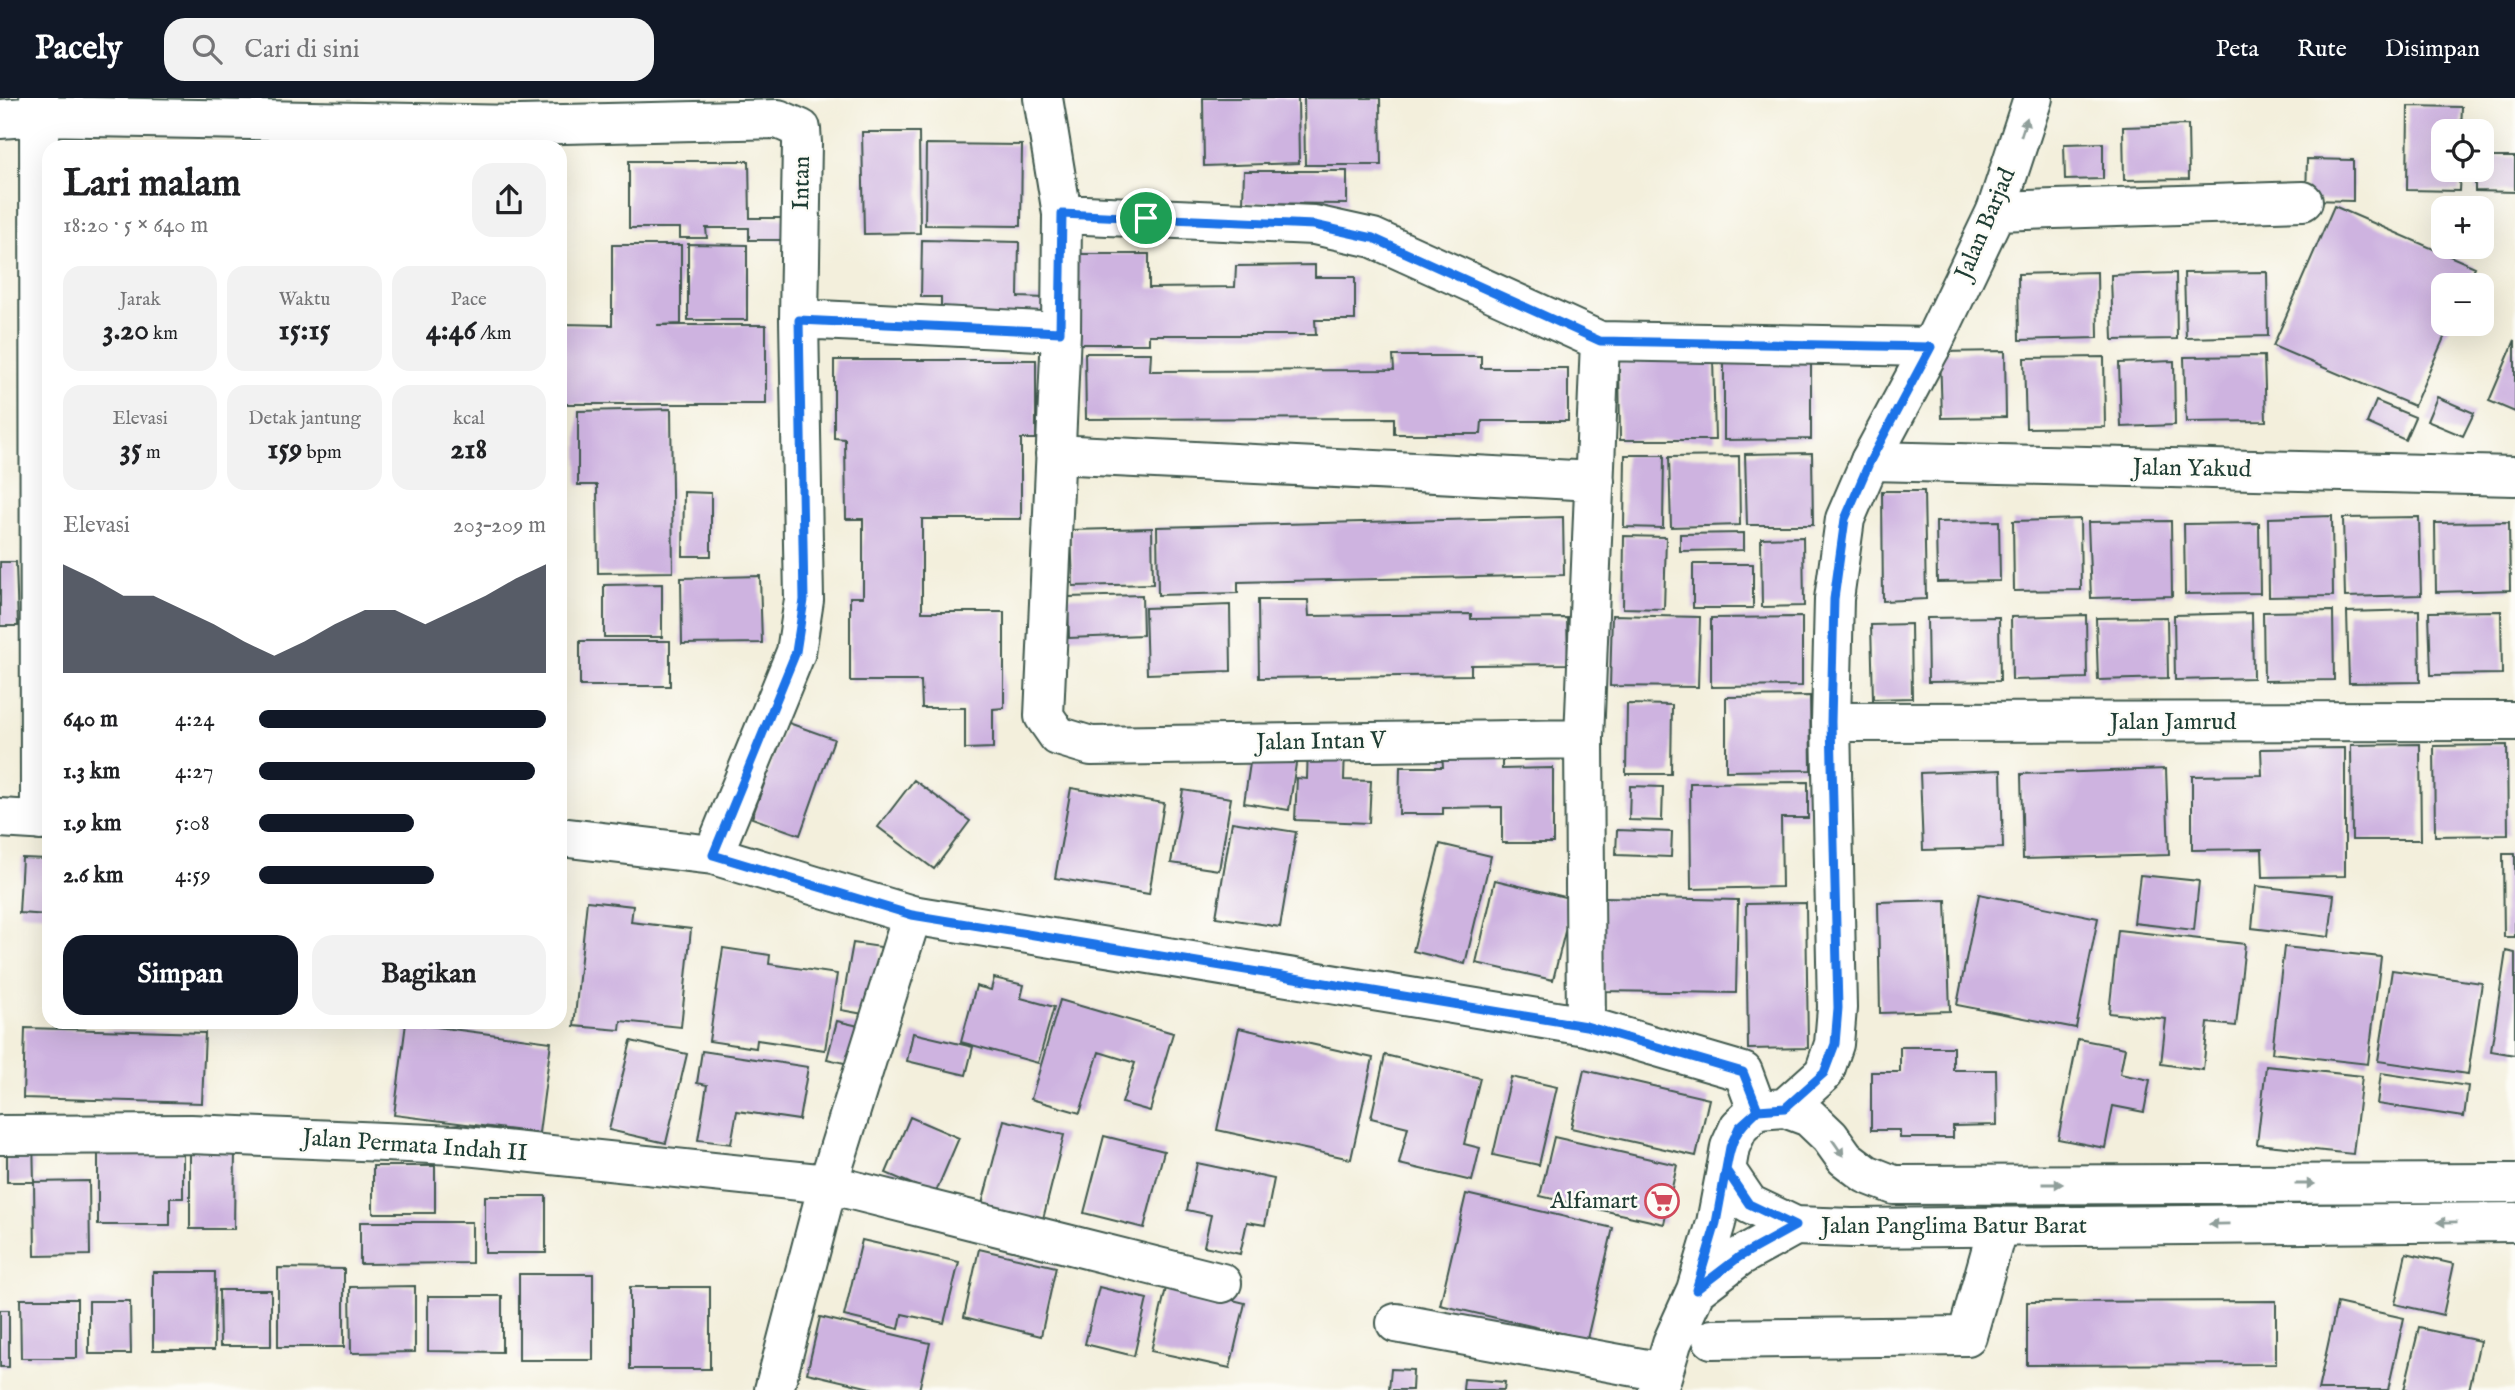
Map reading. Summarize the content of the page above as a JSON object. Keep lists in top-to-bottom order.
{
  "streets": {
    "street": [
      "Intan",
      "Jalan Barjad",
      "Jalan Yakud",
      "Jalan Jamrud",
      "Jalan Intan V",
      "Jalan Permata Indah II",
      "Jalan Panglima Batur Barat"
    ]
  },
  "crossings": [
    ["Jalan Barjad", "Jalan Yakud"],
    ["Jalan Barjad", "Jalan Jamrud"],
    ["Jalan Barjad", "Jalan Panglima Batur Barat"]
  ],
  "places": {
    "supermarket": ["Alfamart"]
  },
  "page": {
    "header": "Pacely",
    "search": "Cari di sini",
    "nav": ["Peta", "Rute", "Disimpan"],
    "map_buttons": ["+", "−"],
    "heading": ["Lari malam", "18:20 · 5 × 640 m"],
    "stats": [
      ["Jarak", "3.20 km"],
      ["Waktu", "15:15"],
      ["Pace", "4:46 /km"],
      ["Elevasi", "35 m"],
      ["Detak jantung", "159 bpm"],
      ["kcal", "218"]
    ],
    "chart": ["Elevasi", "203–209 m"],
    "list": [
      {
        "name": "640 m",
        "note": "4:24"
      },
      {
        "name": "1.3 km",
        "note": "4:27"
      },
      {
        "name": "1.9 km",
        "note": "5:08"
      },
      {
        "name": "2.6 km",
        "note": "4:59"
      }
    ],
    "buttons": ["Simpan", "Bagikan"]
  }
}
